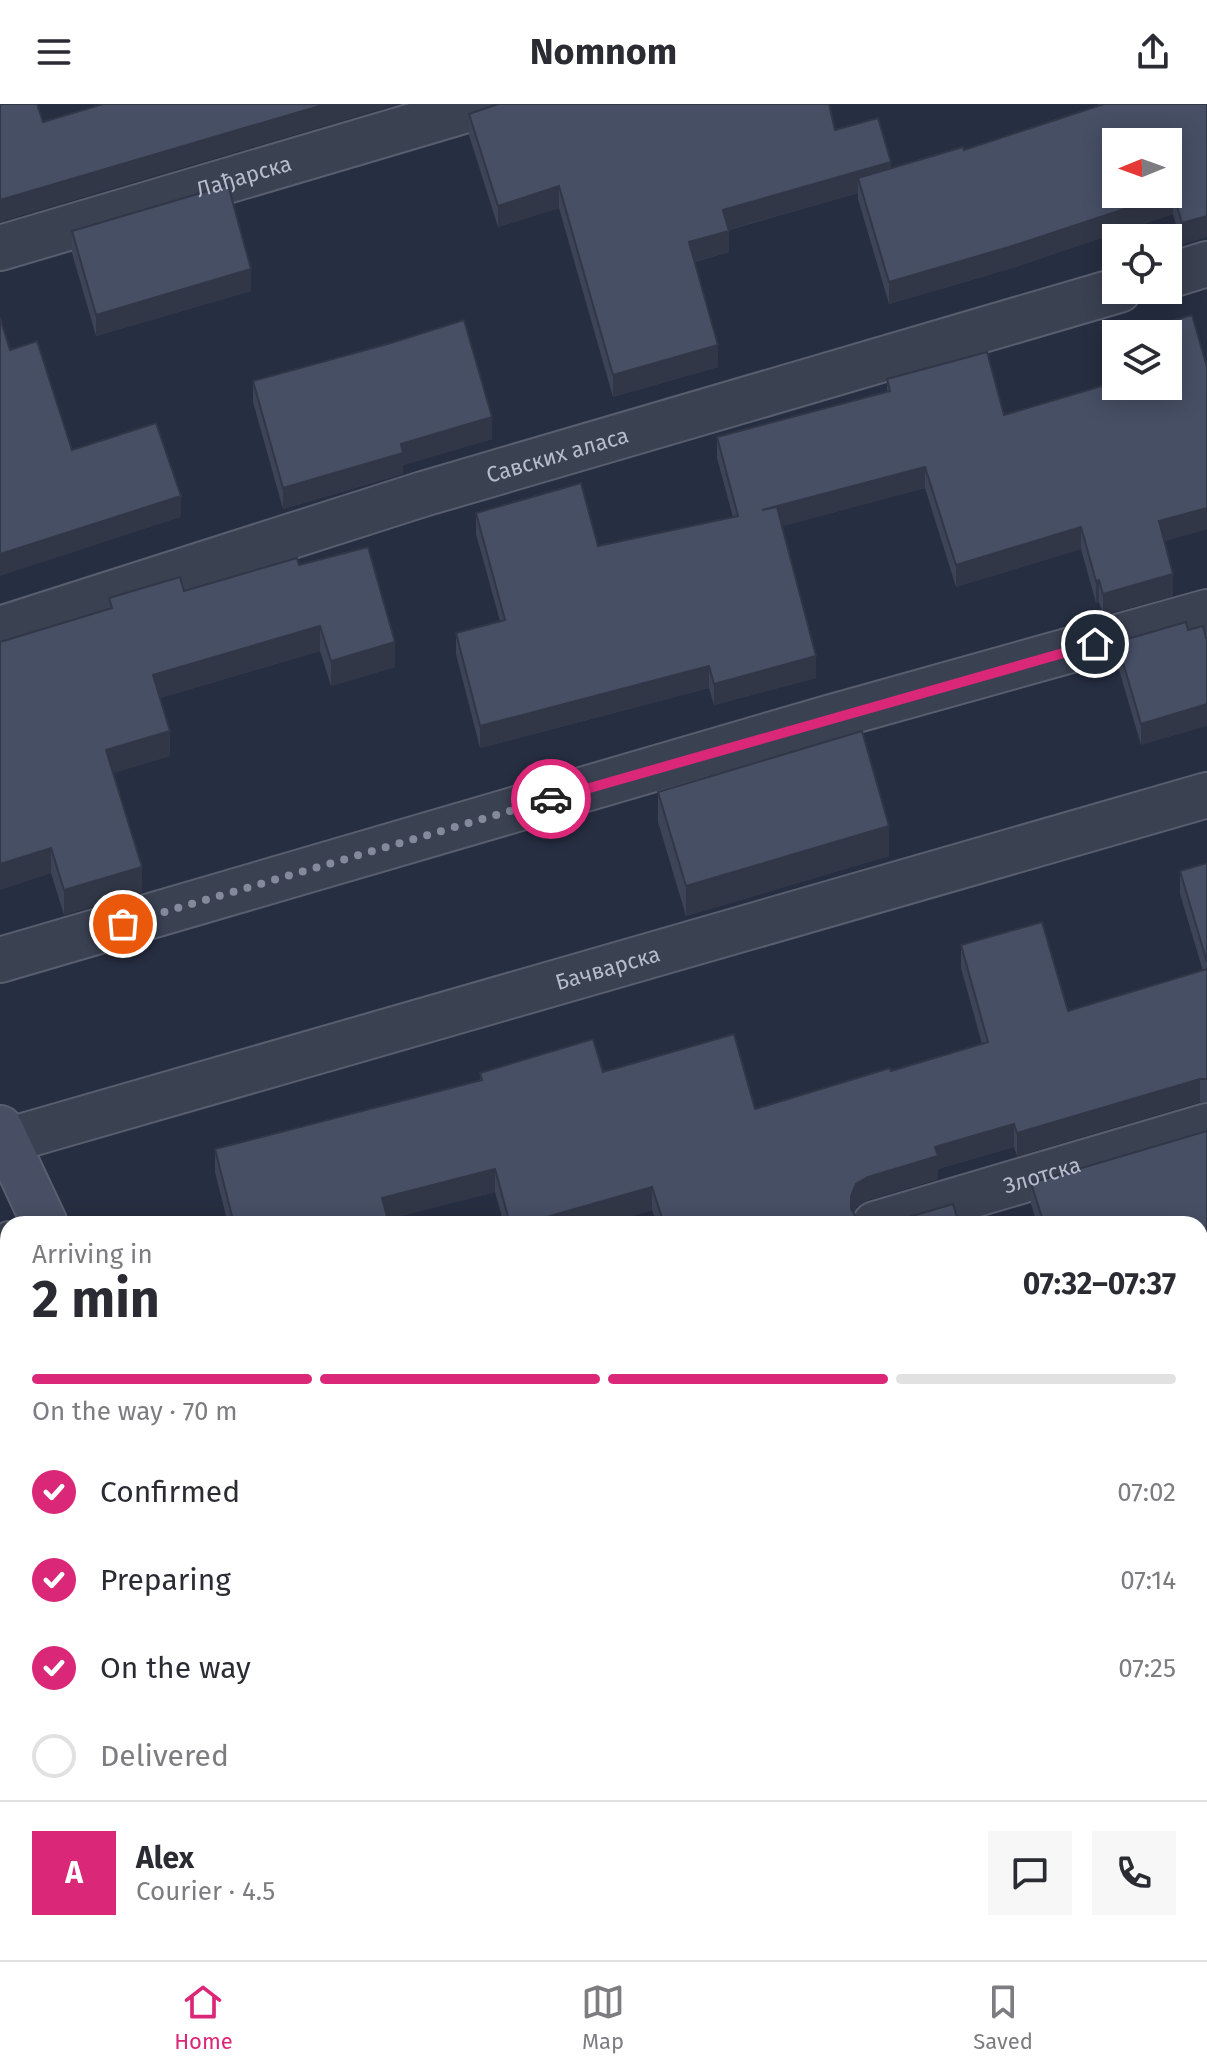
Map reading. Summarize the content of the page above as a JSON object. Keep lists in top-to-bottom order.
{
  "streets": {
    "street": [
      "Лађарска",
      "Савских аласа",
      "Бачварска",
      "Злотска"
    ]
  },
  "north": "left",
  "page": {
    "header": "Nomnom",
    "heading": ["2 min", "Arriving in", "07:32–07:37"],
    "panel": ["Alex", "Courier · 4.5"],
    "bar": "On the way · 70 m",
    "list": [
      ["Confirmed", "07:02"],
      ["Preparing", "07:14"],
      ["On the way", "07:25"],
      "Delivered"
    ],
    "round": "A",
    "tabs": ["Home", "Map", "Saved"]
  }
}
